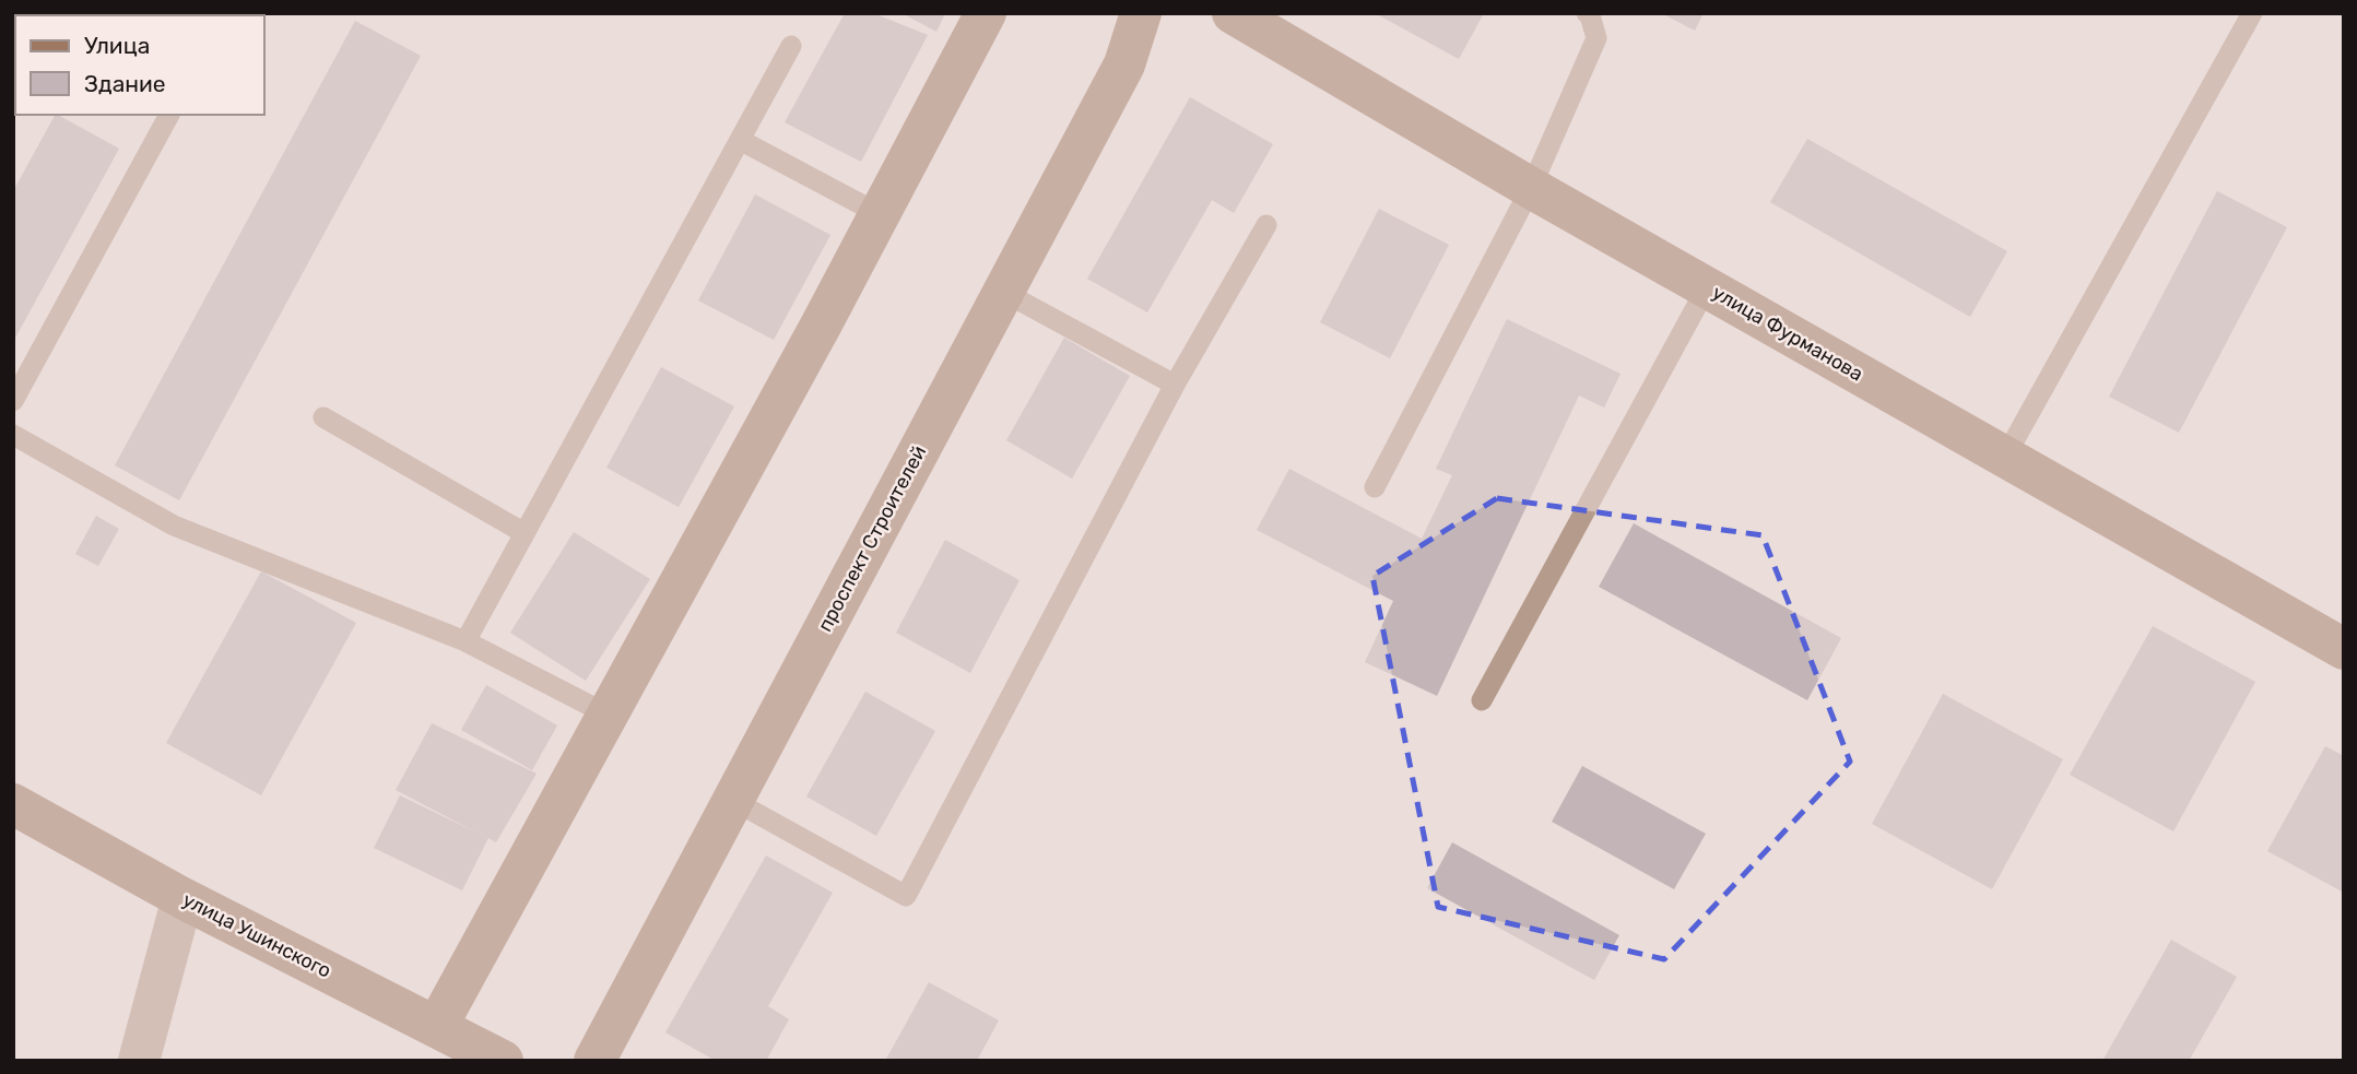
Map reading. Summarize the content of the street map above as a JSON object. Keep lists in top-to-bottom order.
{
  "streets": {
    "street": ["улица Фурманова", "проспект Строителей", "улица Ушинского"]
  },
  "legend": ["Улица", "Здание"]
}
